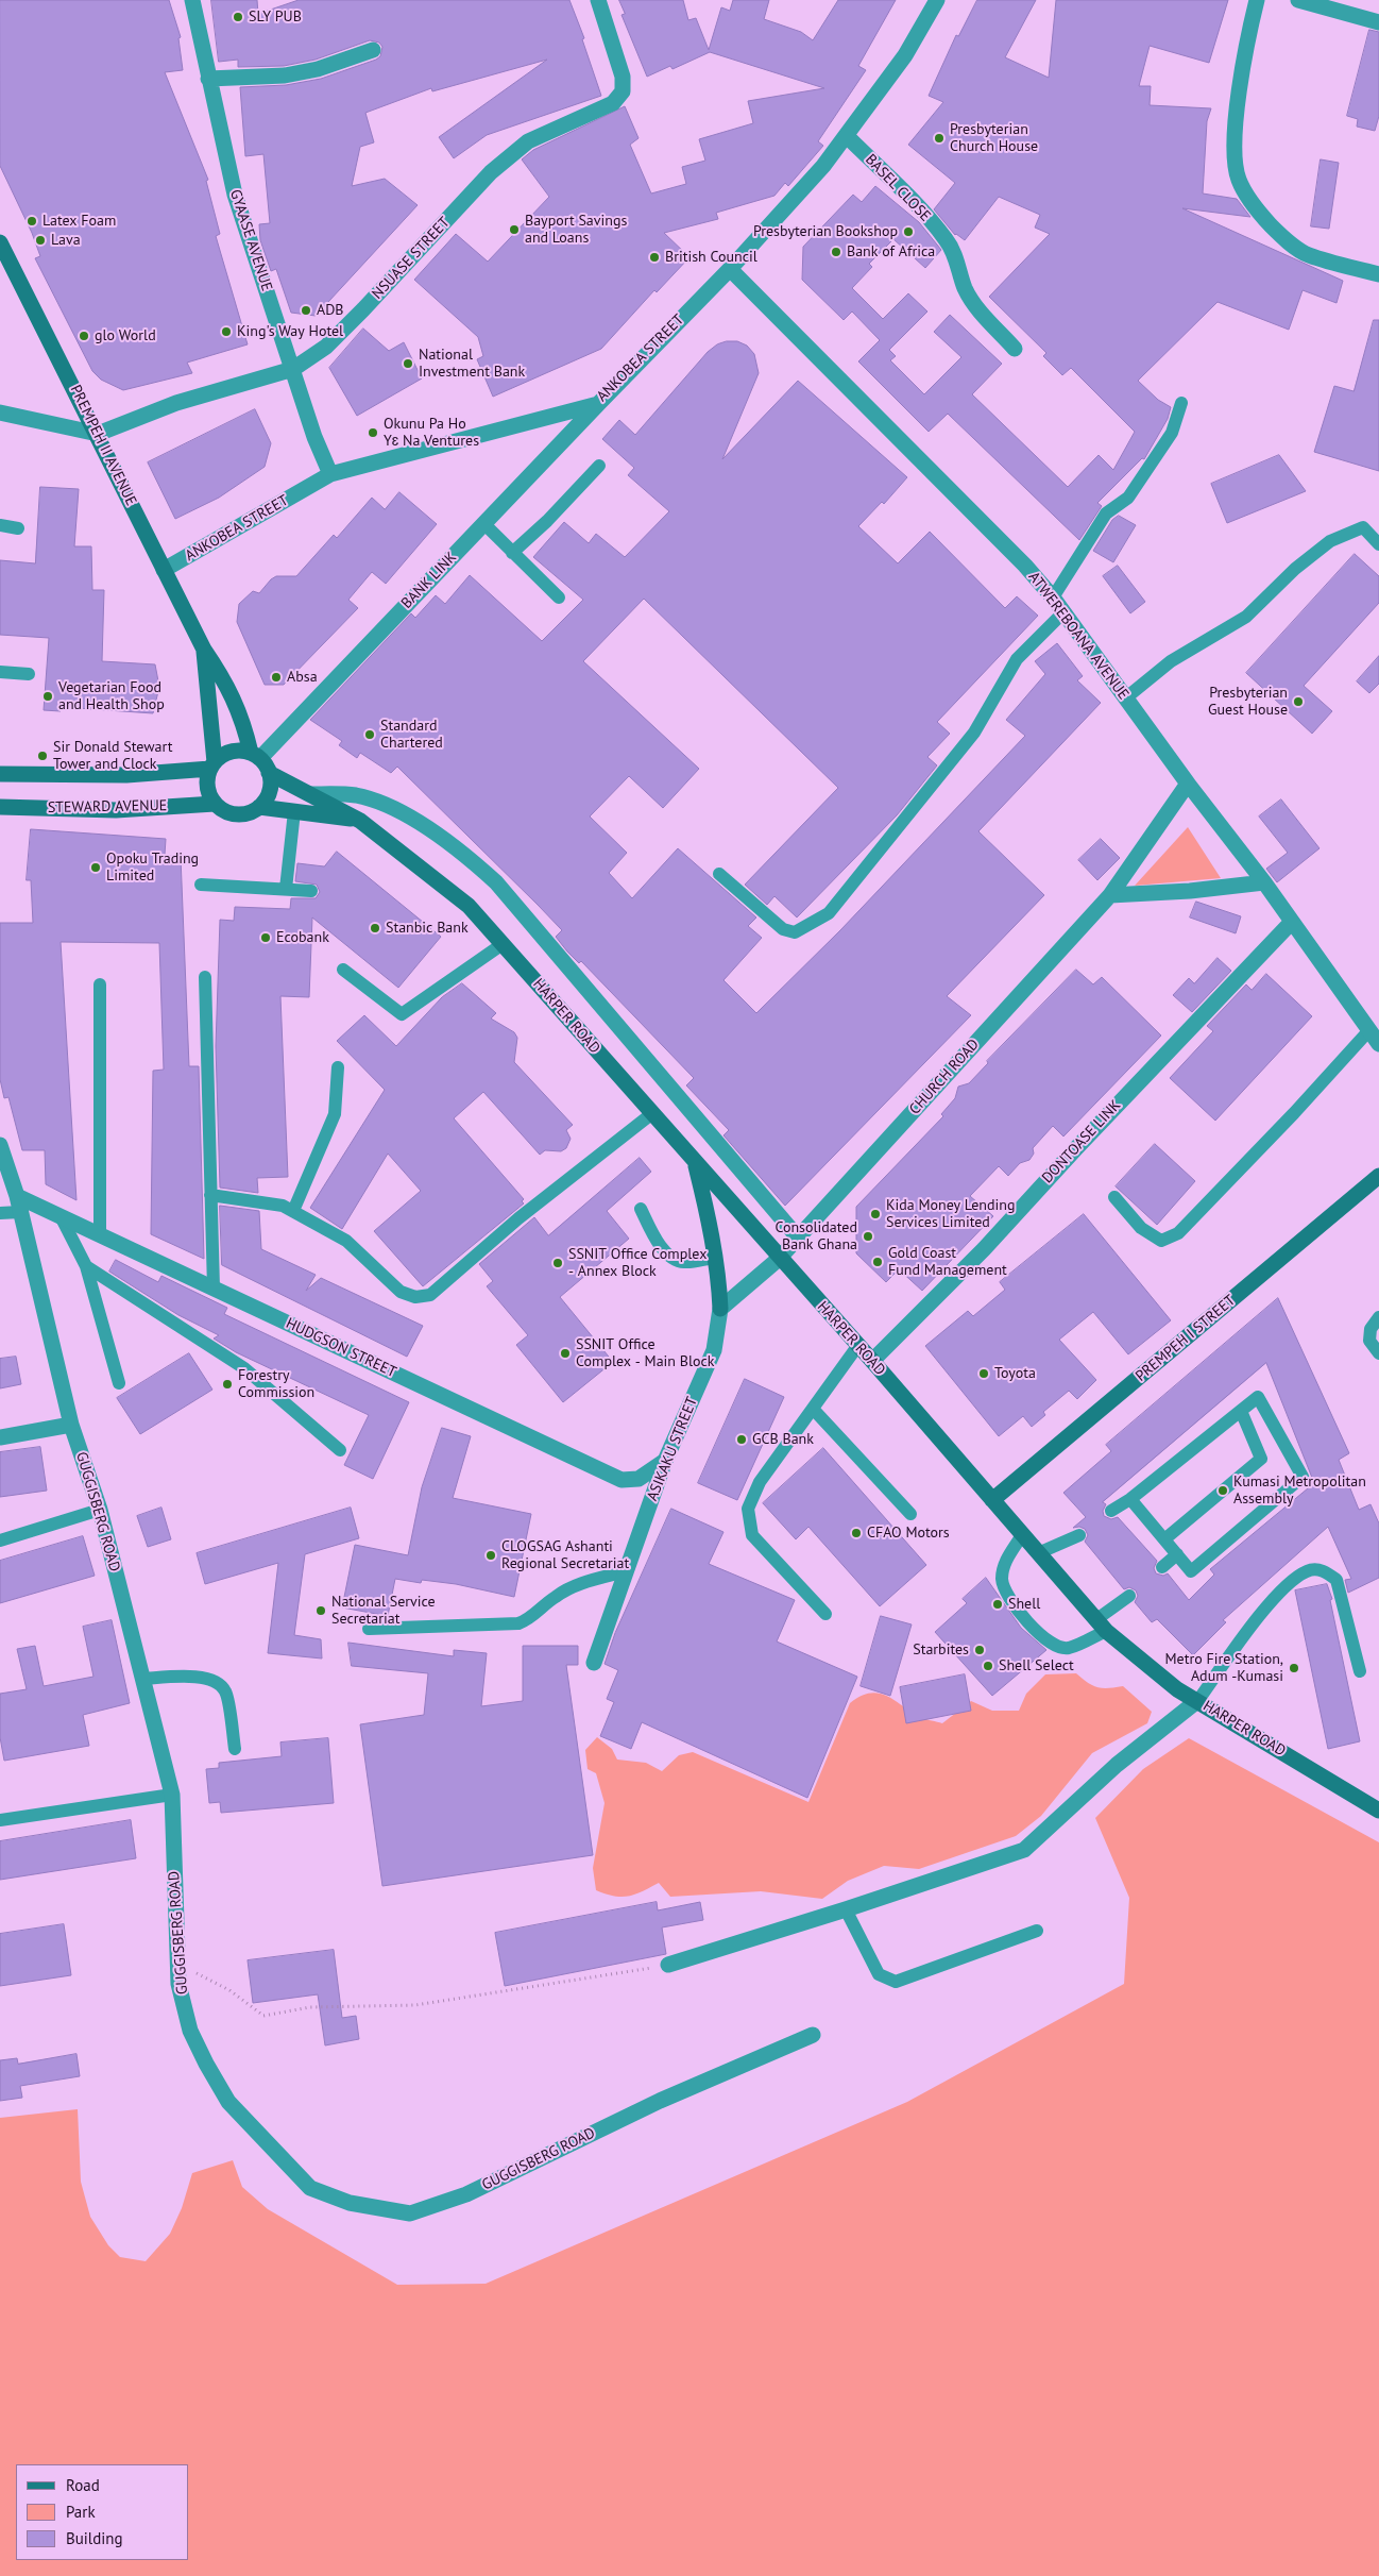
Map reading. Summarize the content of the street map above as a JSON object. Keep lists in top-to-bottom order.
{
  "streets": {
    "street": [
      "BASEL CLOSE",
      "GYAASE AVENUE",
      "NSUASE STREET",
      "ANKOBEA STREET",
      "PREMPEH II AVENUE",
      "BANK LINK",
      "ATWEREBOANA AVENUE",
      "STEWARD AVENUE",
      "HARPER ROAD",
      "CHURCH ROAD",
      "DONTOASE LINK",
      "PREMPEH I STREET",
      "HUDGSON STREET",
      "ASIKAKU STREET",
      "GUGGISBERG ROAD"
    ]
  },
  "crossings": [
    ["BASEL CLOSE", "ANKOBEA STREET"],
    ["GYAASE AVENUE", "NSUASE STREET"],
    ["GYAASE AVENUE", "ANKOBEA STREET"],
    ["NSUASE STREET", "PREMPEH II AVENUE"],
    ["ANKOBEA STREET", "PREMPEH II AVENUE"],
    ["ANKOBEA STREET", "BANK LINK"],
    ["ANKOBEA STREET", "ATWEREBOANA AVENUE"],
    ["PREMPEH II AVENUE", "BANK LINK"],
    ["PREMPEH II AVENUE", "STEWARD AVENUE"],
    ["PREMPEH II AVENUE", "HARPER ROAD"],
    ["BANK LINK", "STEWARD AVENUE"],
    ["BANK LINK", "HARPER ROAD"],
    ["ATWEREBOANA AVENUE", "CHURCH ROAD"],
    ["ATWEREBOANA AVENUE", "DONTOASE LINK"],
    ["STEWARD AVENUE", "HARPER ROAD"],
    ["HARPER ROAD", "CHURCH ROAD"],
    ["HARPER ROAD", "DONTOASE LINK"],
    ["HARPER ROAD", "PREMPEH I STREET"],
    ["HUDGSON STREET", "ASIKAKU STREET"],
    ["HUDGSON STREET", "GUGGISBERG ROAD"]
  ],
  "places": [
    "SLY PUB",
    "Presbyterian Church House",
    "Latex Foam",
    "Bayport Savings and Loans",
    "Presbyterian Bookshop",
    "Lava",
    "Bank of Africa",
    "British Council",
    "ADB",
    "King's Way Hotel",
    "glo World",
    "National Investment Bank",
    "Okunu Pa Ho Yɛ Na Ventures",
    "Absa",
    "Vegetarian Food and Health Shop",
    "Presbyterian Guest House",
    "Standard Chartered",
    "Sir Donald Stewart Tower and Clock",
    "Opoku Trading Limited",
    "Stanbic Bank",
    "Ecobank",
    "Kida Money Lending Services Limited",
    "Consolidated Bank Ghana",
    "Gold Coast Fund Management",
    "SSNIT Office Complex - Annex Block",
    "SSNIT Office Complex - Main Block",
    "Toyota",
    "Forestry Commission",
    "GCB Bank",
    "Kumasi Metropolitan Assembly",
    "CFAO Motors",
    "CLOGSAG Ashanti Regional Secretariat",
    "Shell",
    "National Service Secretariat",
    "Starbites",
    "Shell Select",
    "Metro Fire Station, Adum -Kumasi"
  ],
  "legend": ["Road", "Park", "Building"]
}
